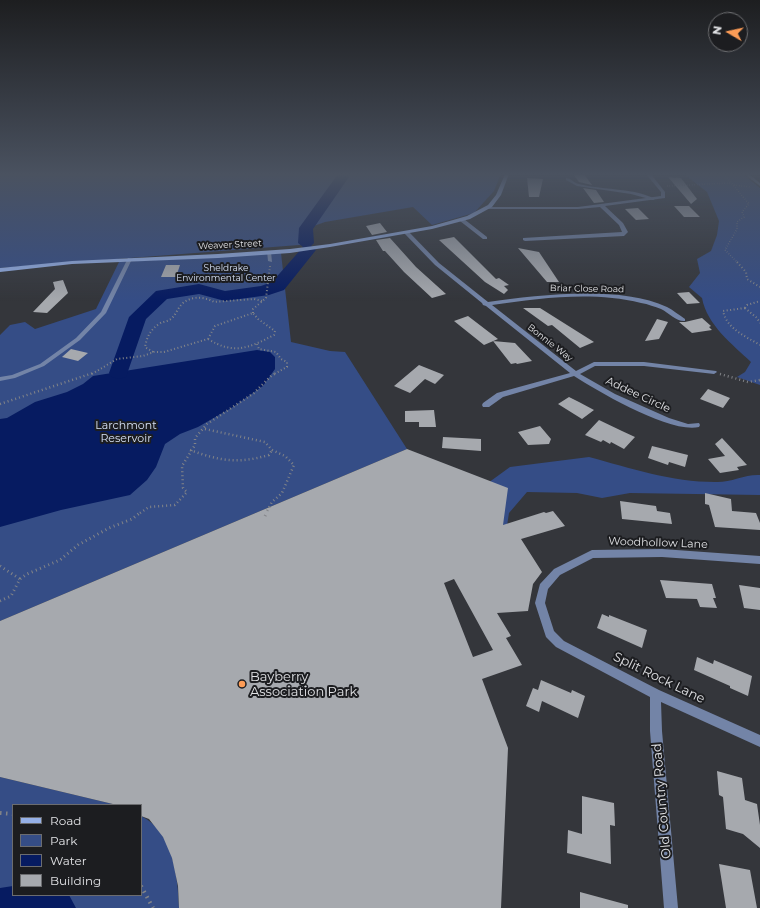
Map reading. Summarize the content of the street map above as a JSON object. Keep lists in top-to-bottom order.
{
  "streets": {
    "main road": ["Weaver Street"],
    "street": [
      "Briar Close Road",
      "Bonnie Way",
      "Addee Circle",
      "Woodhollow Lane",
      "Split Rock Lane",
      "Old Country Road"
    ]
  },
  "crossings": [
    ["Weaver Street", "Bonnie Way"],
    ["Briar Close Road", "Bonnie Way"],
    ["Bonnie Way", "Addee Circle"],
    ["Woodhollow Lane", "Split Rock Lane"],
    ["Split Rock Lane", "Old Country Road"]
  ],
  "parks": ["Sheldrake Environmental Center", "Larchmont Reservoir"],
  "places": ["Bayberry Association Park"],
  "legend": [
    "Road",
    "Park",
    "Water",
    "Building"
  ],
  "north": "left"
}
